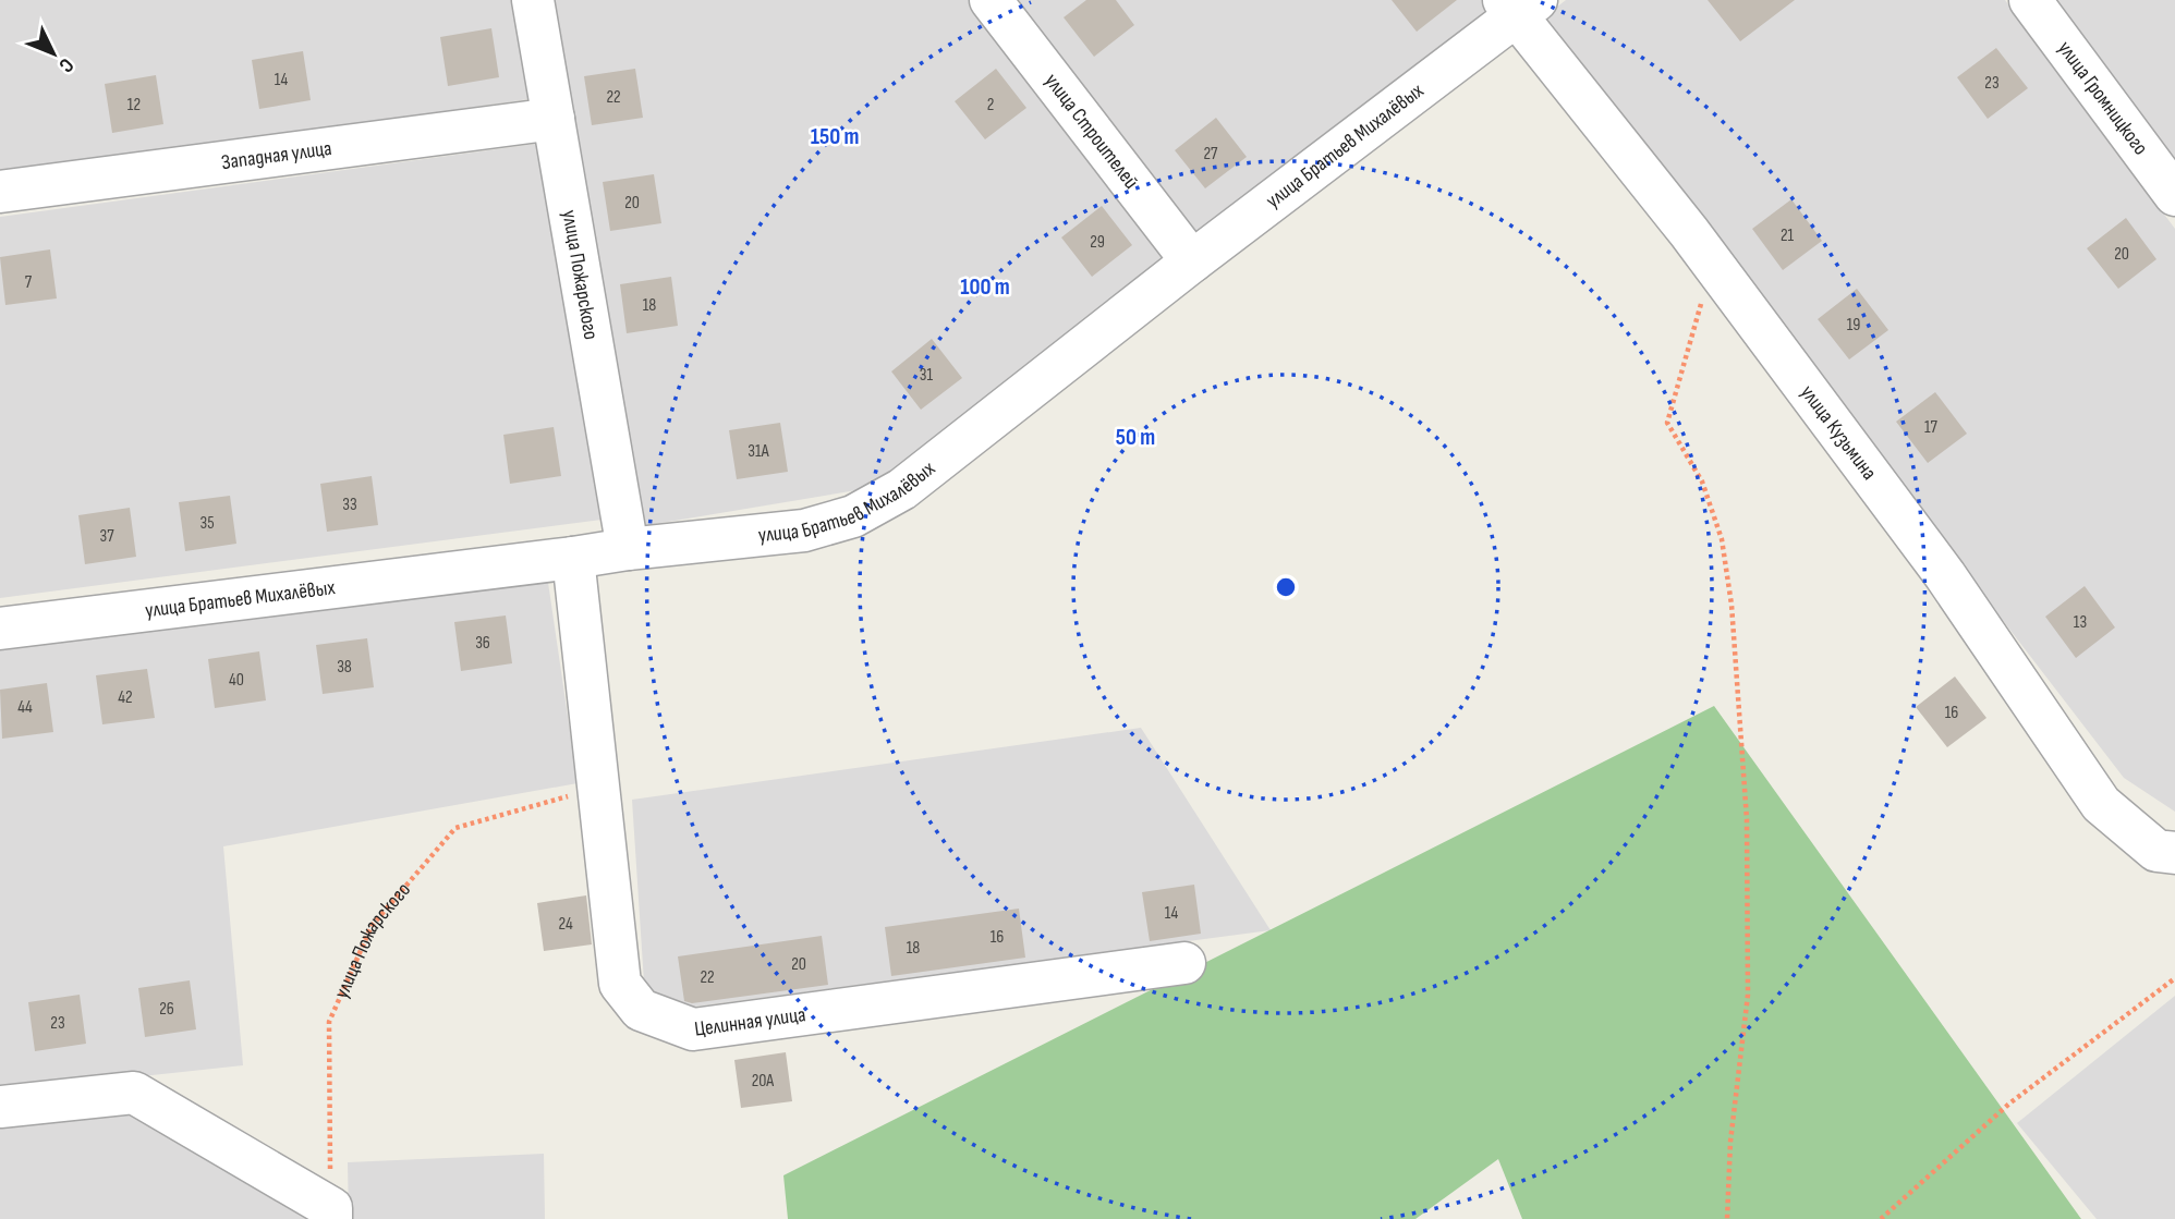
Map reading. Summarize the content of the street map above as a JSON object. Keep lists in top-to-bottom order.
{
  "streets": {
    "street": [
      "улица Громницкого",
      "улица Строителей",
      "улица Братьев Михалёвых",
      "Западная улица",
      "улица Пожарского",
      "улица Кузьмина",
      "Целинная улица"
    ]
  },
  "crossings": [
    ["улица Строителей", "улица Братьев Михалёвых"],
    ["улица Братьев Михалёвых", "улица Пожарского"],
    ["улица Братьев Михалёвых", "улица Кузьмина"],
    ["улица Братьев Михалёвых", "Целинная улица"],
    ["Западная улица", "улица Пожарского"],
    ["улица Пожарского", "Целинная улица"]
  ],
  "house_numbers": [
    "14",
    "23",
    "22",
    "12",
    "2",
    "27",
    "20",
    "21",
    "29",
    "20",
    "7",
    "18",
    "19",
    "31",
    "17",
    "31А",
    "33",
    "35",
    "37",
    "13",
    "36",
    "38",
    "40",
    "42",
    "44",
    "16",
    "14",
    "24",
    "16",
    "18",
    "20",
    "22",
    "26",
    "23",
    "20А"
  ],
  "north": "bottom right",
  "rings": ["150 m", "100 m", "50 m"]
}
